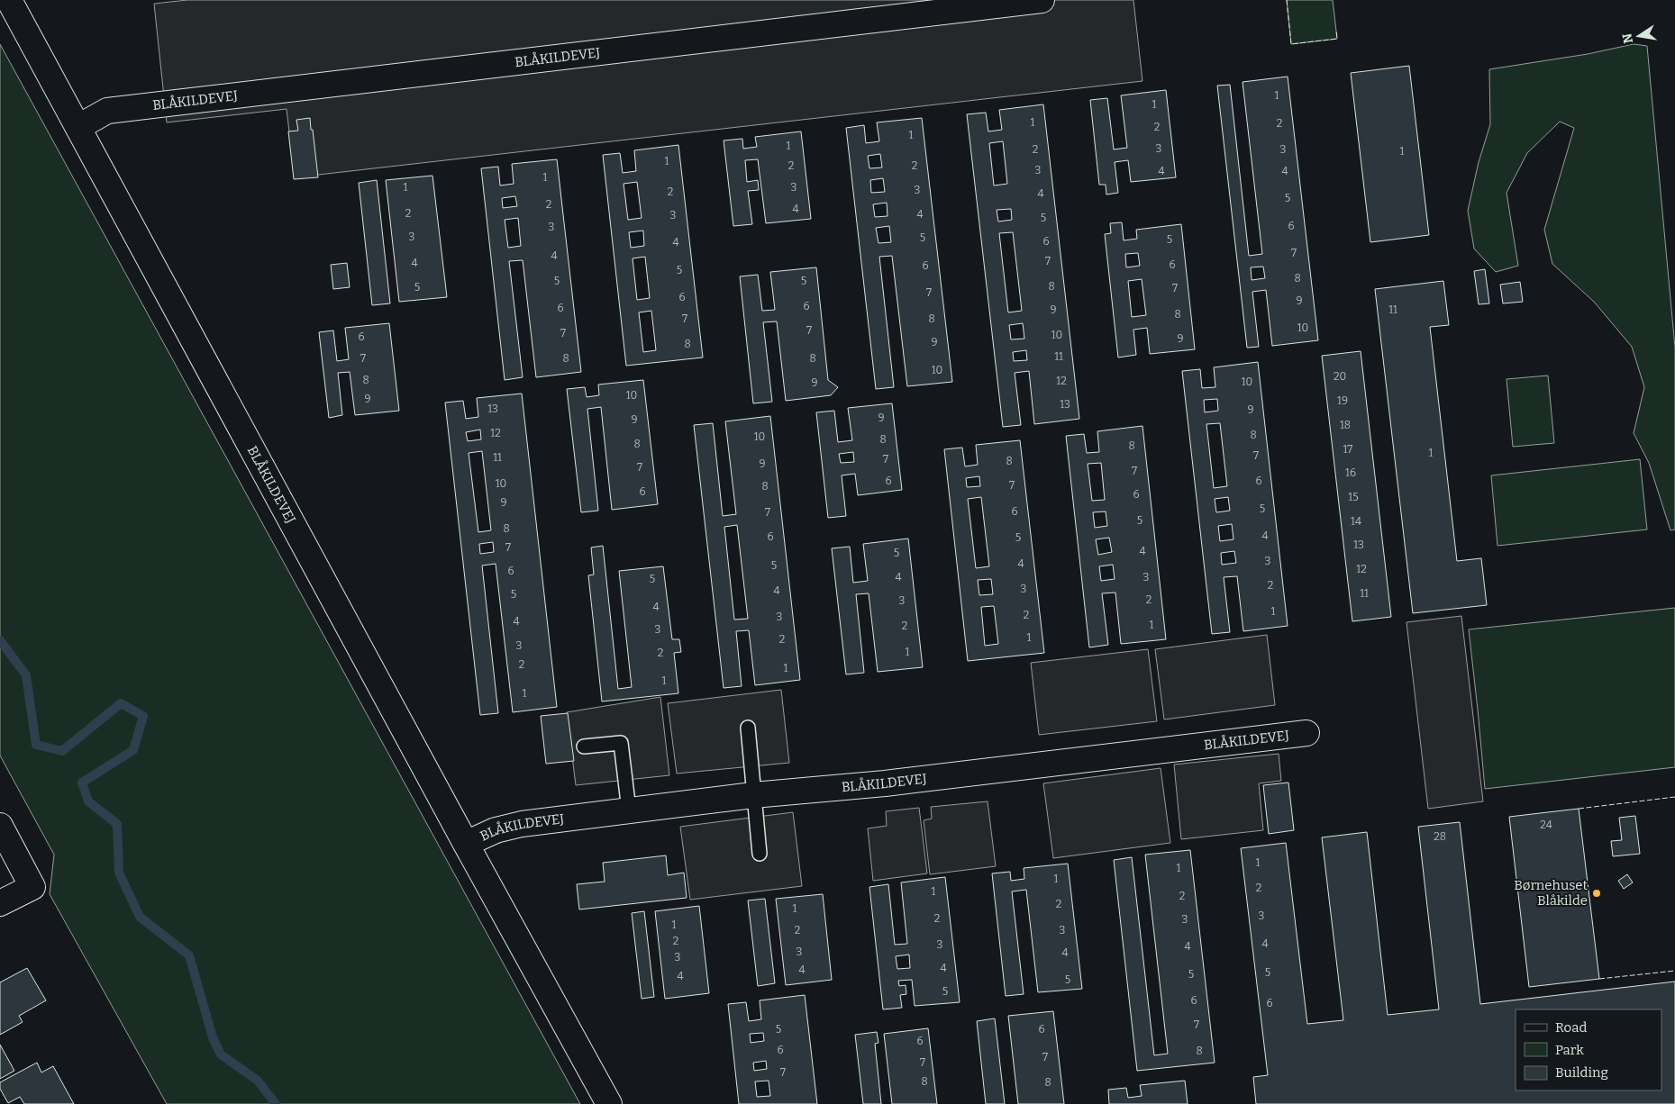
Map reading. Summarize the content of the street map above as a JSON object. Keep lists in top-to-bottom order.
{
  "streets": {
    "street": ["BLÅKILDEVEJ"]
  },
  "places": ["Børnehuset Blåkilde"],
  "house_numbers": [
    "1",
    "1",
    "1",
    "2",
    "2",
    "1",
    "1",
    "3",
    "2",
    "3",
    "1",
    "1",
    "2",
    "2",
    "3",
    "4",
    "4",
    "1",
    "1",
    "3",
    "3",
    "2",
    "4",
    "5",
    "2",
    "4",
    "2",
    "4",
    "3",
    "5",
    "6",
    "3",
    "3",
    "5",
    "5",
    "6",
    "4",
    "7",
    "4",
    "7",
    "4",
    "6",
    "6",
    "5",
    "8",
    "5",
    "5",
    "8",
    "5",
    "7",
    "7",
    "6",
    "9",
    "6",
    "6",
    "9",
    "11",
    "8",
    "7",
    "8",
    "10",
    "7",
    "7",
    "10",
    "6",
    "9",
    "9",
    "8",
    "11",
    "7",
    "8",
    "8",
    "10",
    "20",
    "8",
    "12",
    "10",
    "9",
    "10",
    "9",
    "19",
    "13",
    "13",
    "9",
    "9",
    "9",
    "18",
    "12",
    "8",
    "10",
    "8",
    "8",
    "8",
    "17",
    "1",
    "7",
    "11",
    "7",
    "8",
    "9",
    "7",
    "7",
    "16",
    "6",
    "6",
    "10",
    "7",
    "8",
    "6",
    "6",
    "15",
    "9",
    "5",
    "6",
    "7",
    "5",
    "14",
    "8",
    "4",
    "6",
    "5",
    "13",
    "7",
    "4",
    "5",
    "3",
    "4",
    "5",
    "12",
    "6",
    "4",
    "3",
    "5",
    "2",
    "3",
    "4",
    "11",
    "5",
    "2",
    "3",
    "4",
    "1",
    "2",
    "3",
    "4",
    "1",
    "2",
    "3",
    "1",
    "2",
    "3",
    "1",
    "2",
    "2",
    "1",
    "1",
    "1",
    "24",
    "28",
    "1",
    "1",
    "1",
    "2",
    "1",
    "2",
    "2",
    "1",
    "3",
    "2",
    "3",
    "1",
    "2",
    "3",
    "2",
    "4",
    "3",
    "4",
    "3",
    "4",
    "3",
    "4",
    "4",
    "5",
    "5",
    "4",
    "5",
    "5",
    "6",
    "6",
    "7",
    "5",
    "6",
    "6",
    "6",
    "8",
    "7",
    "7",
    "7",
    "8",
    "8"
  ],
  "legend": ["Road", "Park", "Building"],
  "north": "left"
}
